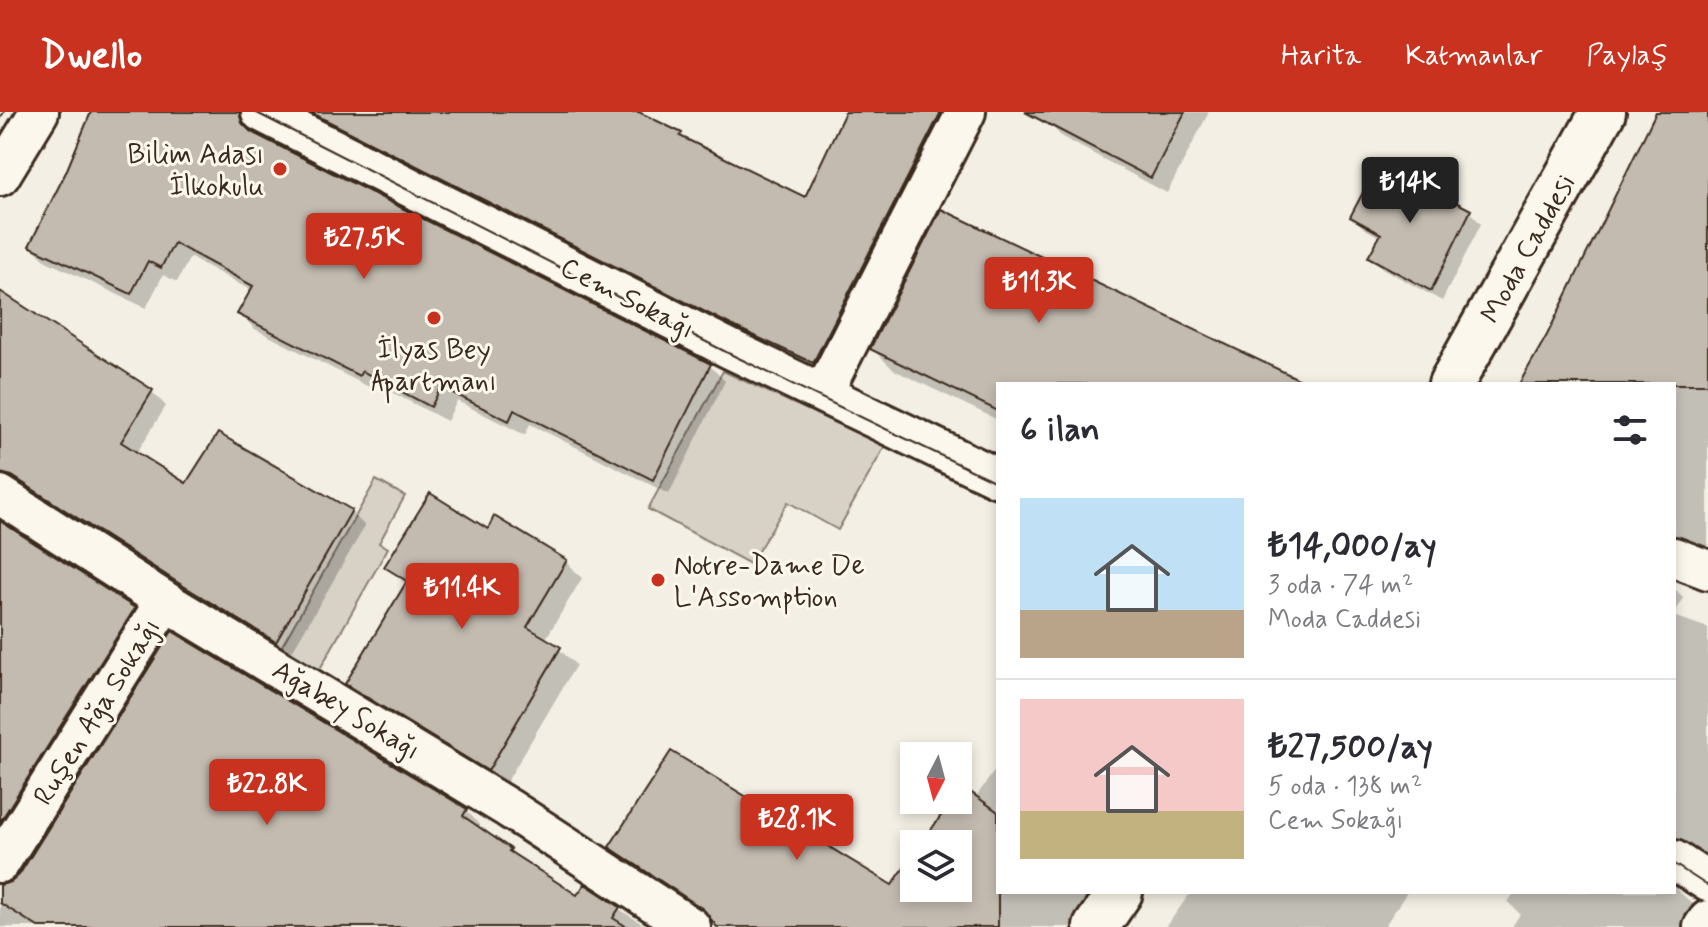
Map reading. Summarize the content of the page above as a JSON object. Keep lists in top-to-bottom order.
{
  "streets": {
    "street": [
      "Moda Caddesi",
      "Cem Sokağı",
      "Ağabey Sokağı",
      "Ruşen Ağa Sokağı"
    ]
  },
  "crossings": [
    ["Ağabey Sokağı", "Ruşen Ağa Sokağı"]
  ],
  "places": ["Bilim Adası İlkokulu", "İlyas Bey Apartmanı", "Notre-Dame De L'Assomption"],
  "north": "bottom",
  "page": {
    "header": "Dwello",
    "nav": ["Harita", "Katmanlar", "Paylaş"],
    "price": [
      "₺14K",
      "₺27.5K",
      "₺11.3K",
      "₺11.4K",
      "₺22.8K",
      "₺28.1K"
    ],
    "heading": "6 ilan",
    "list": [
      {
        "name": "₺14,000/ay",
        "note": "3 oda · 74 m² · Moda Caddesi"
      },
      {
        "name": "₺27,500/ay",
        "note": "5 oda · 138 m² · Cem Sokağı"
      }
    ]
  }
}
